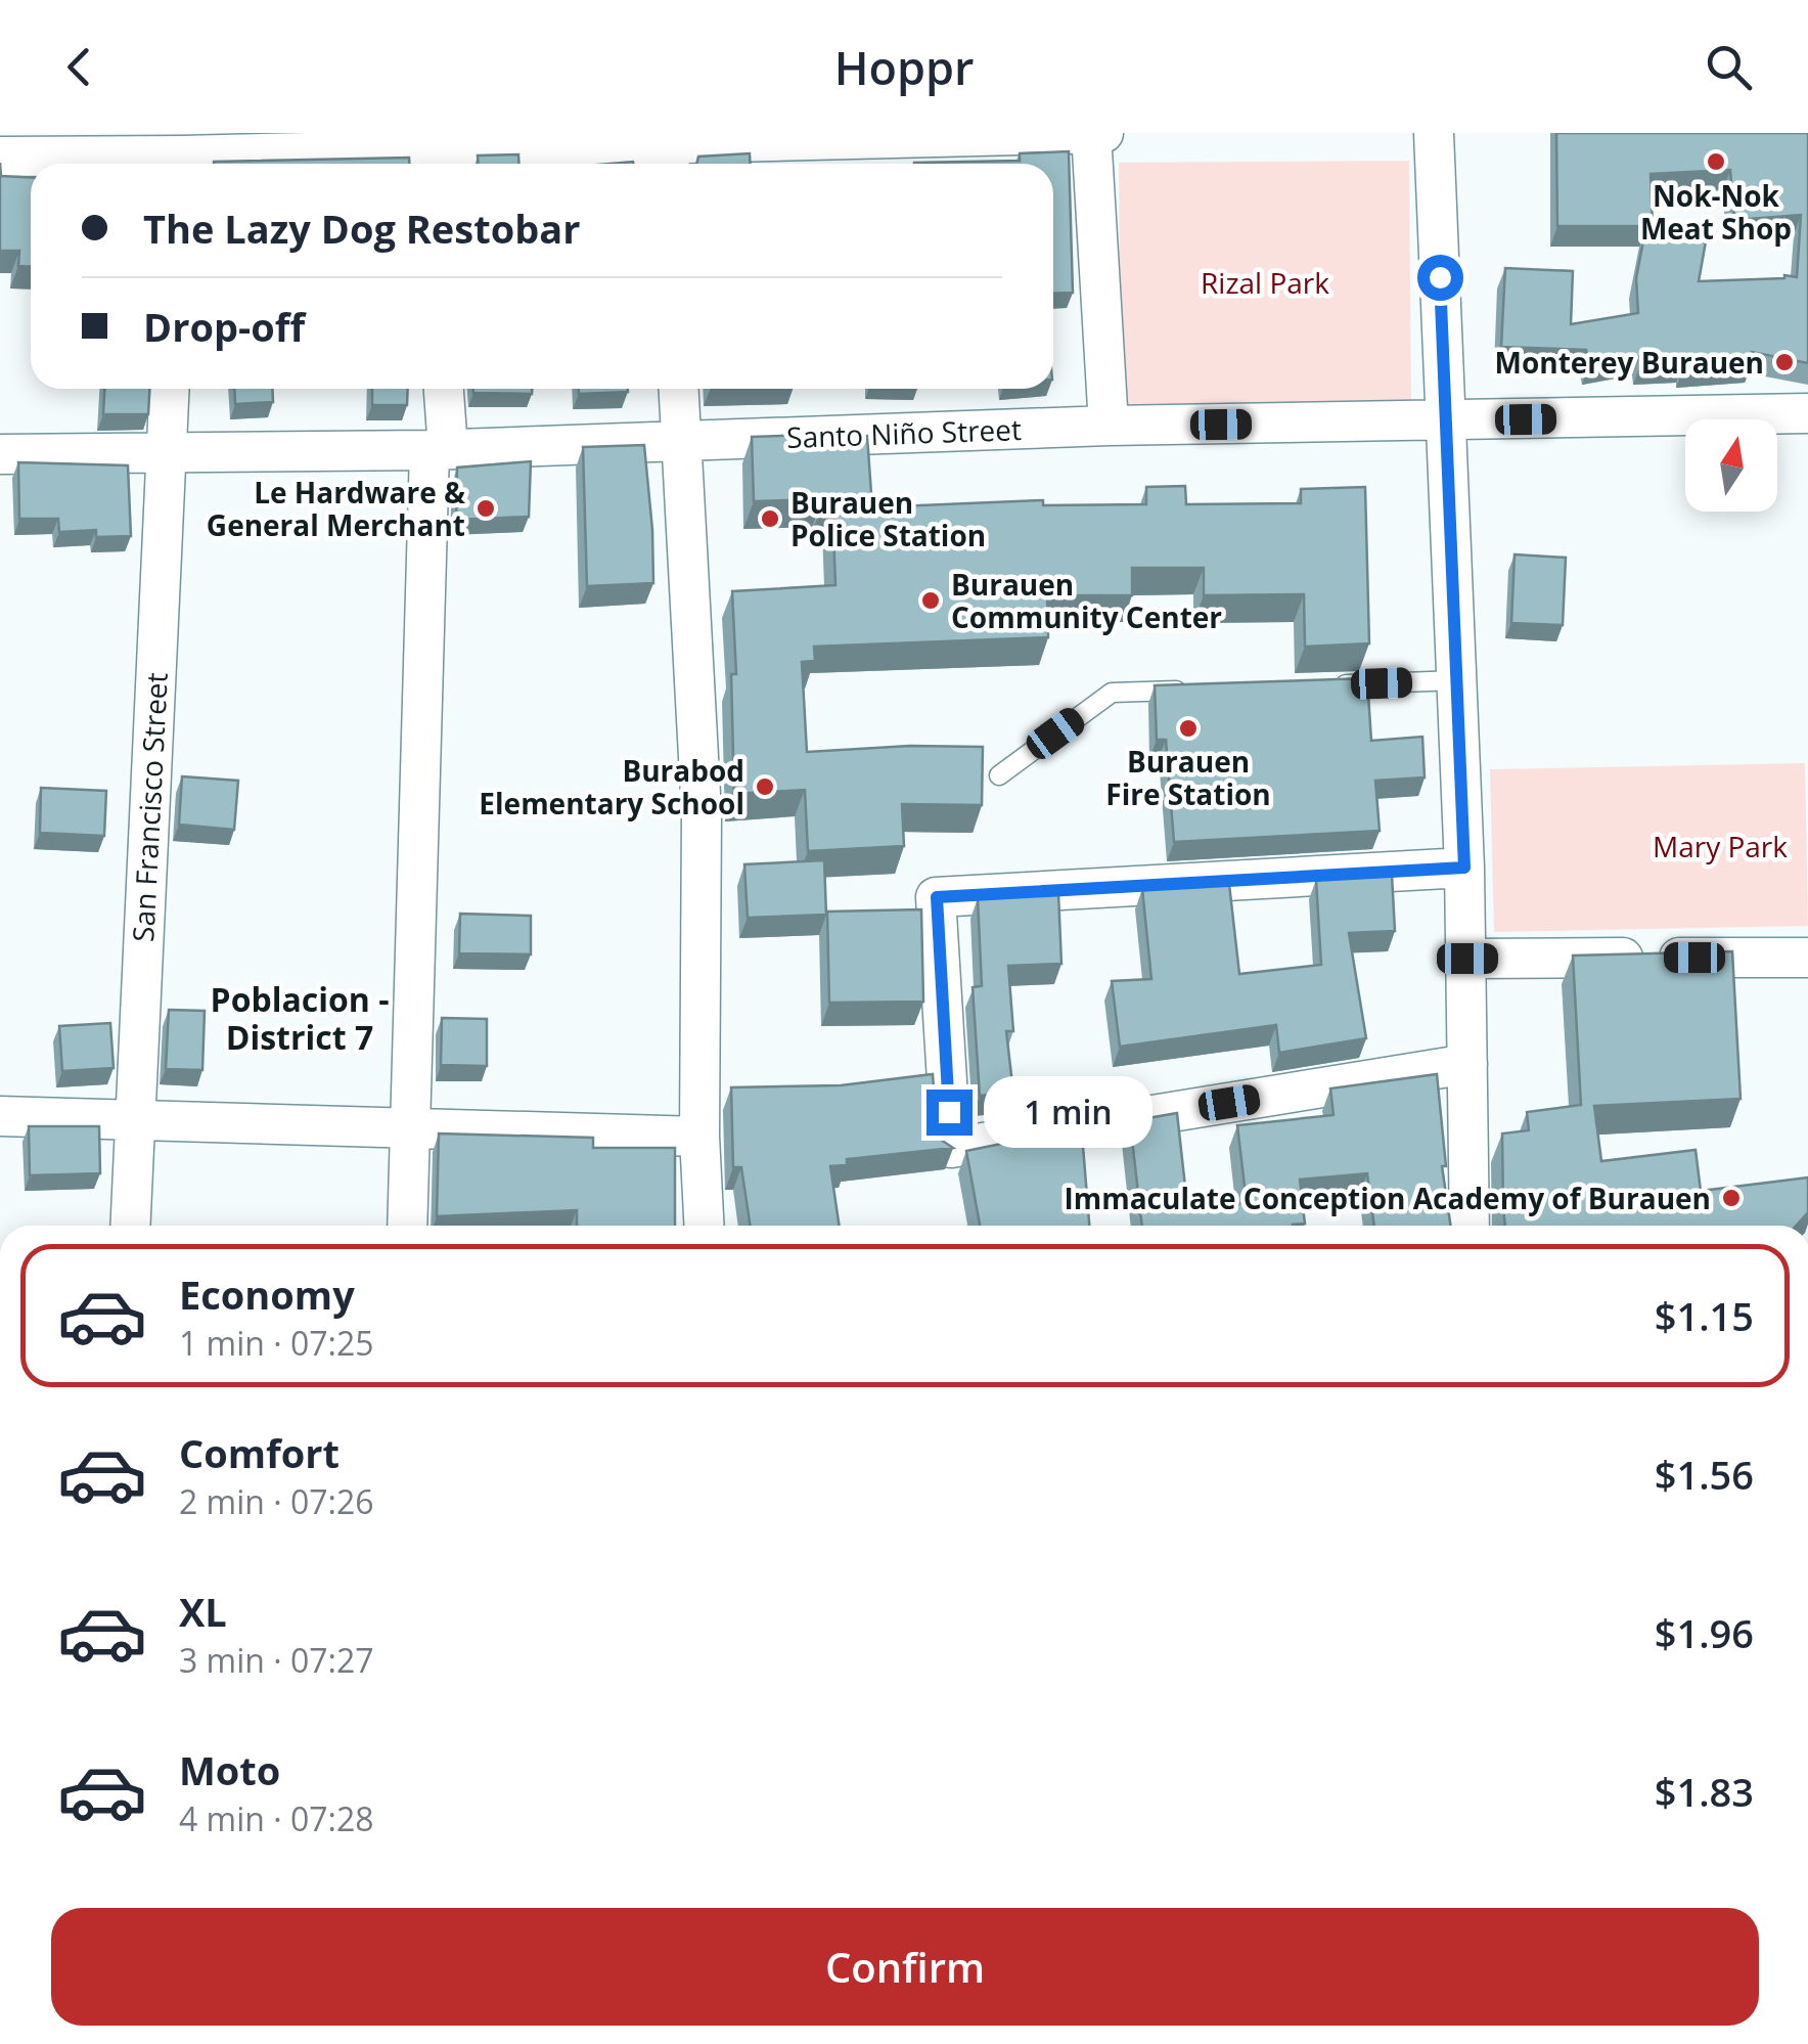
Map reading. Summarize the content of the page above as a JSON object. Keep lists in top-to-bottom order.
{
  "streets": {
    "street": ["Santo Niño Street", "San Francisco Street"]
  },
  "crossings": [
    ["Santo Niño Street", "San Francisco Street"]
  ],
  "districts": ["Poblacion - District 7"],
  "parks": ["Rizal Park", "Mary Park"],
  "places": [
    "Nok-Nok Meat Shop",
    "Monterey Burauen",
    "Le Hardware & General Merchant",
    "Burauen Police Station",
    "Burauen Community Center",
    "Burauen Fire Station",
    "Burabod Elementary School",
    "Immaculate Conception Academy of Burauen"
  ],
  "north": "top",
  "page": {
    "header": "Hoppr",
    "banner": ["The Lazy Dog Restobar", "Drop-off"],
    "bubble": "1 min",
    "list": [
      {
        "name": "Economy",
        "note": "1 min · 07:25",
        "value": "$1.15"
      },
      {
        "name": "Comfort",
        "note": "2 min · 07:26",
        "value": "$1.56"
      },
      {
        "name": "XL",
        "note": "3 min · 07:27",
        "value": "$1.96"
      },
      {
        "name": "Moto",
        "note": "4 min · 07:28",
        "value": "$1.83"
      }
    ],
    "buttons": "Confirm"
  }
}
